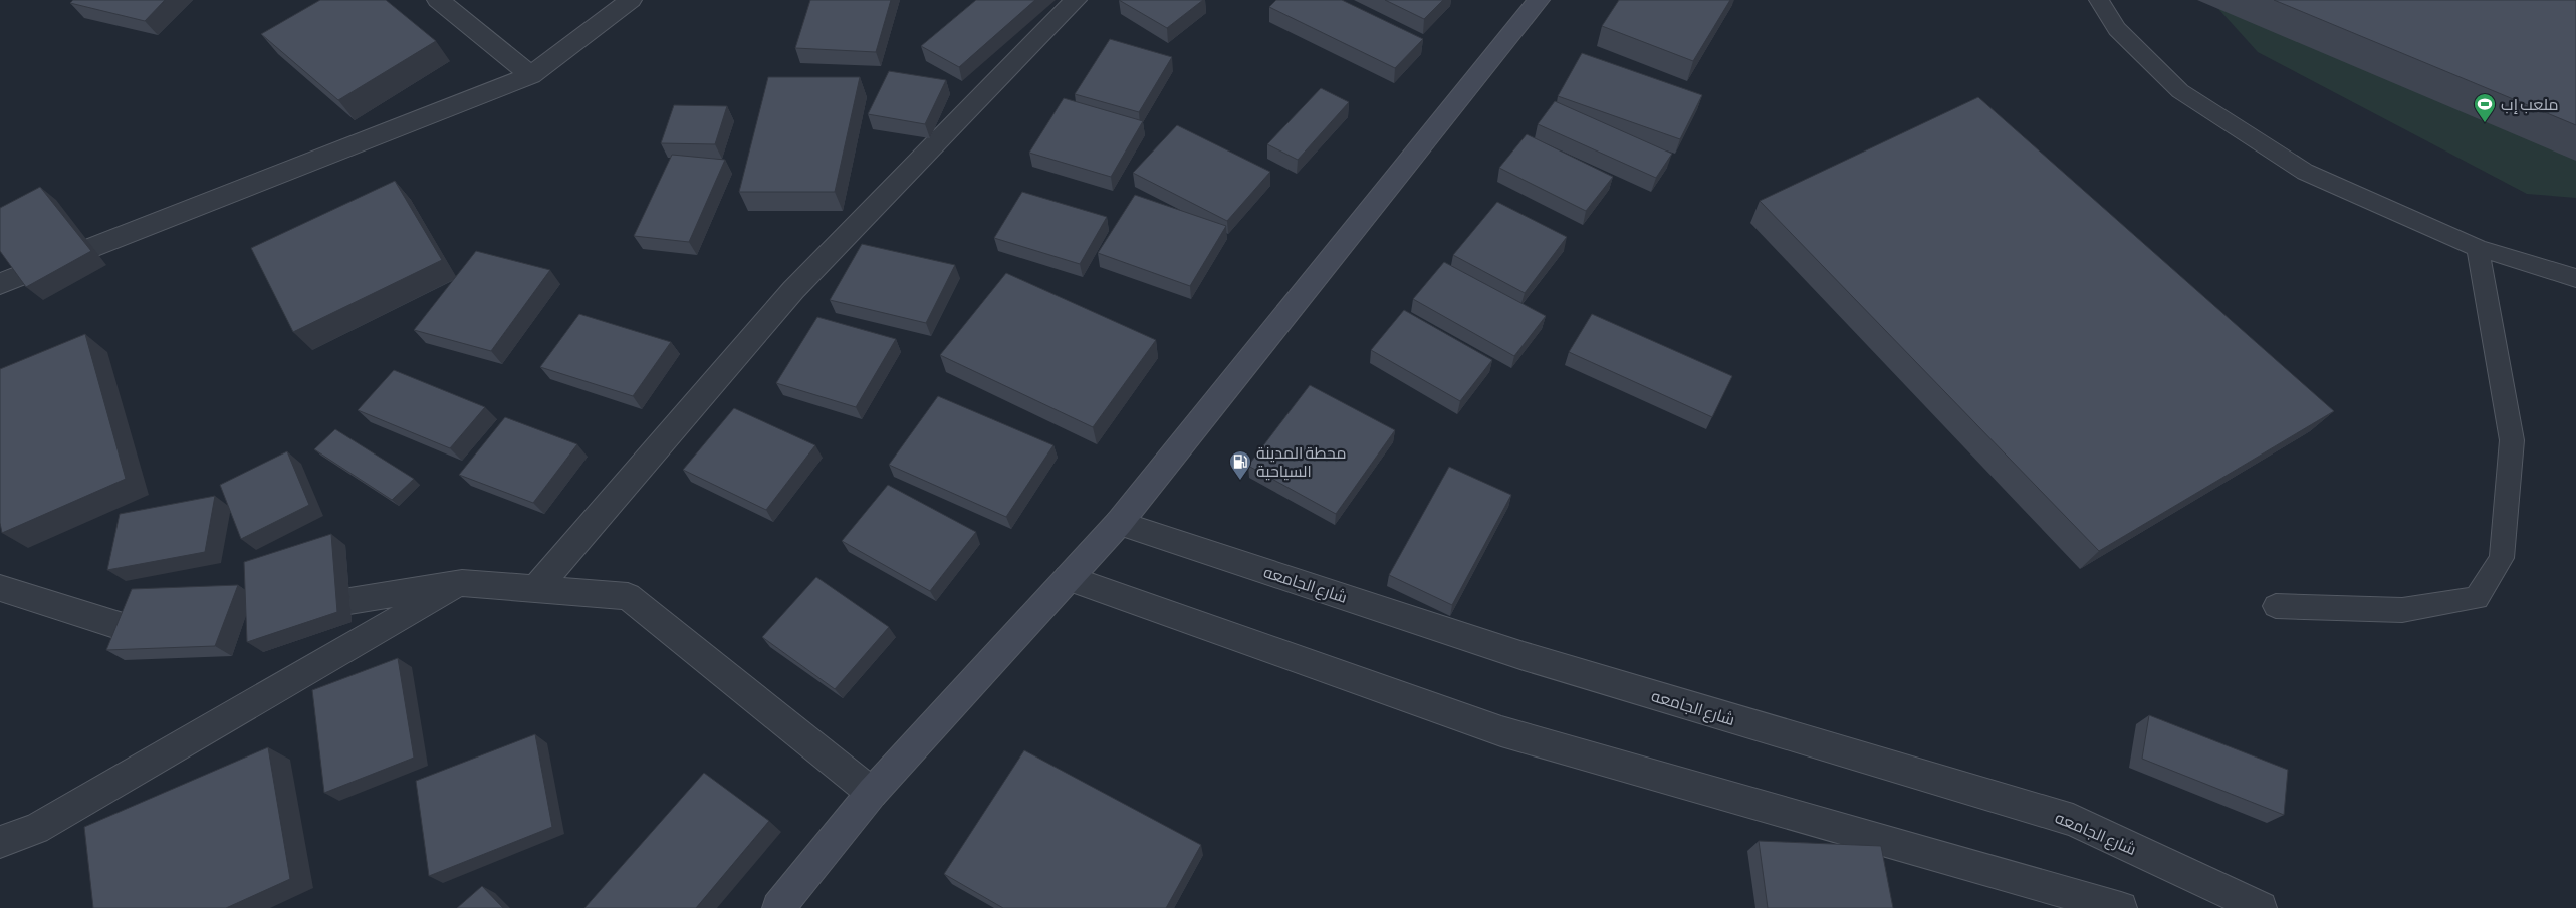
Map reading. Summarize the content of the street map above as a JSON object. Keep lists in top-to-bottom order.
{
  "streets": {
    "street": ["شارع الجامعه"]
  },
  "places": {
    "sports": ["ملعب إب"],
    "fuel station": ["محطة المدينة السياحية"]
  }
}
